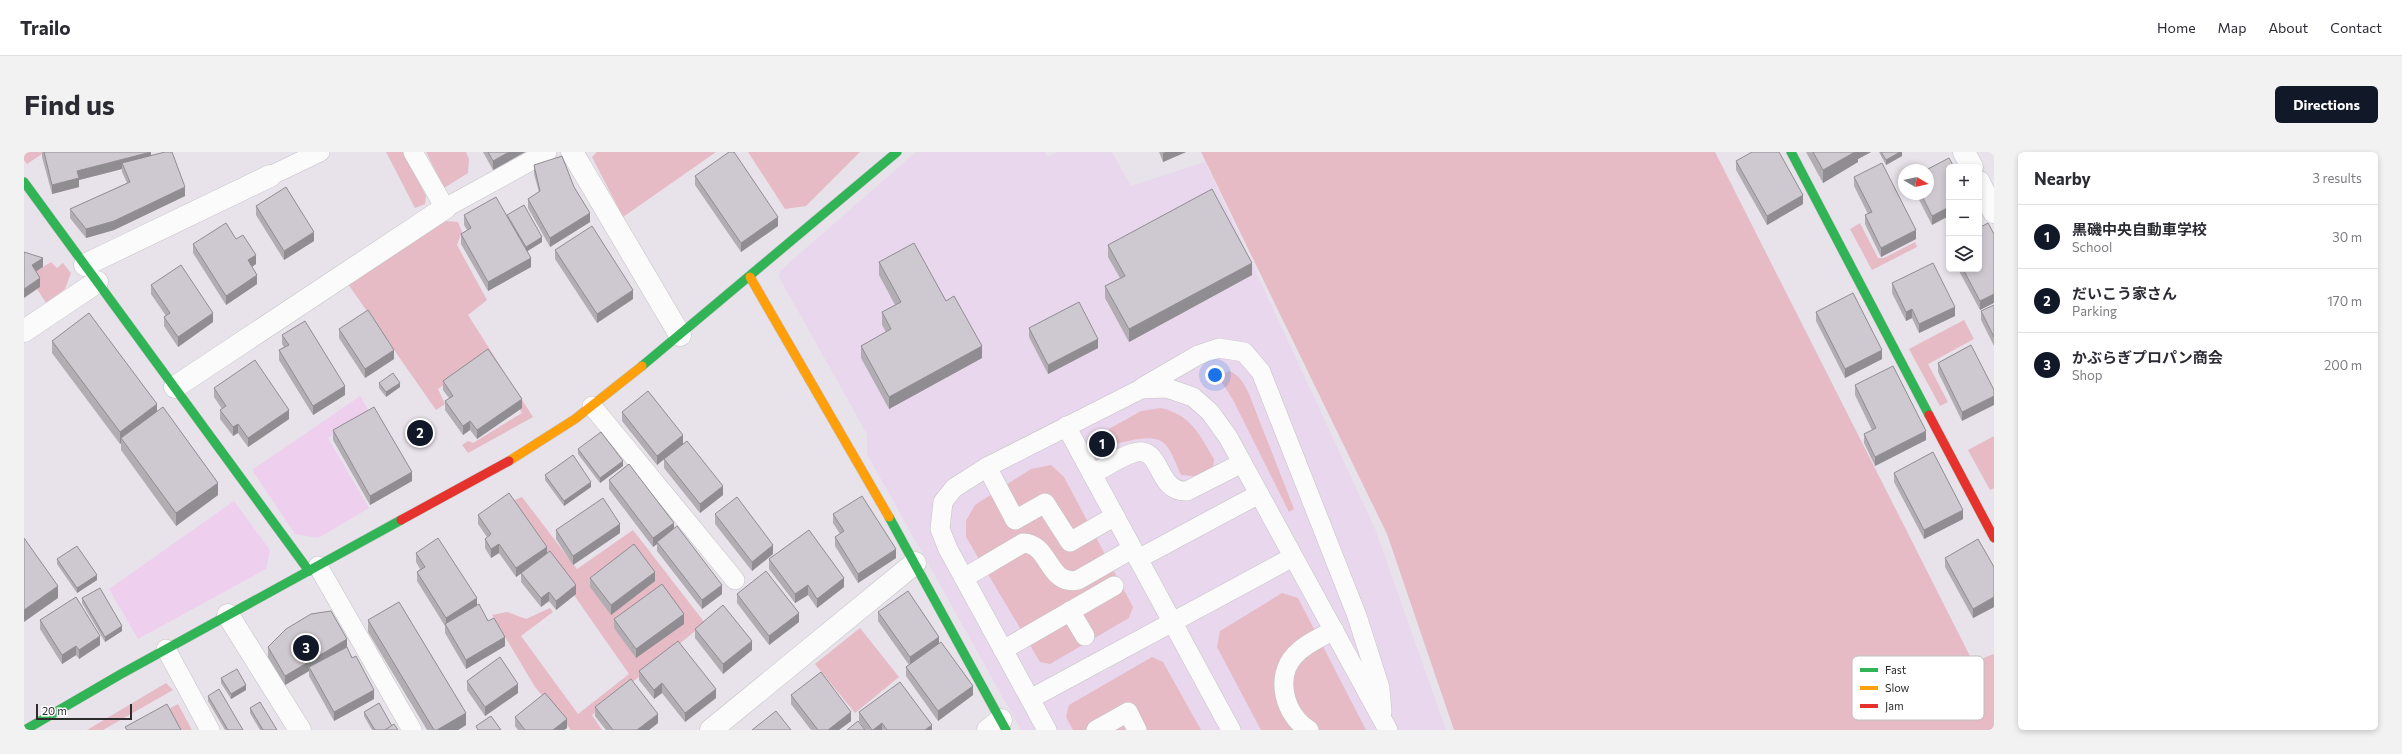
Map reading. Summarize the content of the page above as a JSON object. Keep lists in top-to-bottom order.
{
  "legend": ["Fast", "Slow", "Jam"],
  "scale_bar": "20 m",
  "north": "right",
  "page": {
    "header": "Trailo",
    "nav": [
      "Home",
      "Map",
      "About",
      "Contact"
    ],
    "buttons": "Directions",
    "title": "Find us",
    "heading": ["Nearby", "3 results"],
    "map_buttons": ["+", "−"],
    "list": [
      {
        "mark": "1",
        "name": "黒磯中央自動車学校",
        "note": "School",
        "value": "30 m"
      },
      {
        "mark": "2",
        "name": "だいこう家さん",
        "note": "Parking",
        "value": "170 m"
      },
      {
        "mark": "3",
        "name": "かぶらぎプロパン商会",
        "note": "Shop",
        "value": "200 m"
      }
    ],
    "pins": ["2", "1", "3"],
    "scale": "20 m"
  }
}
